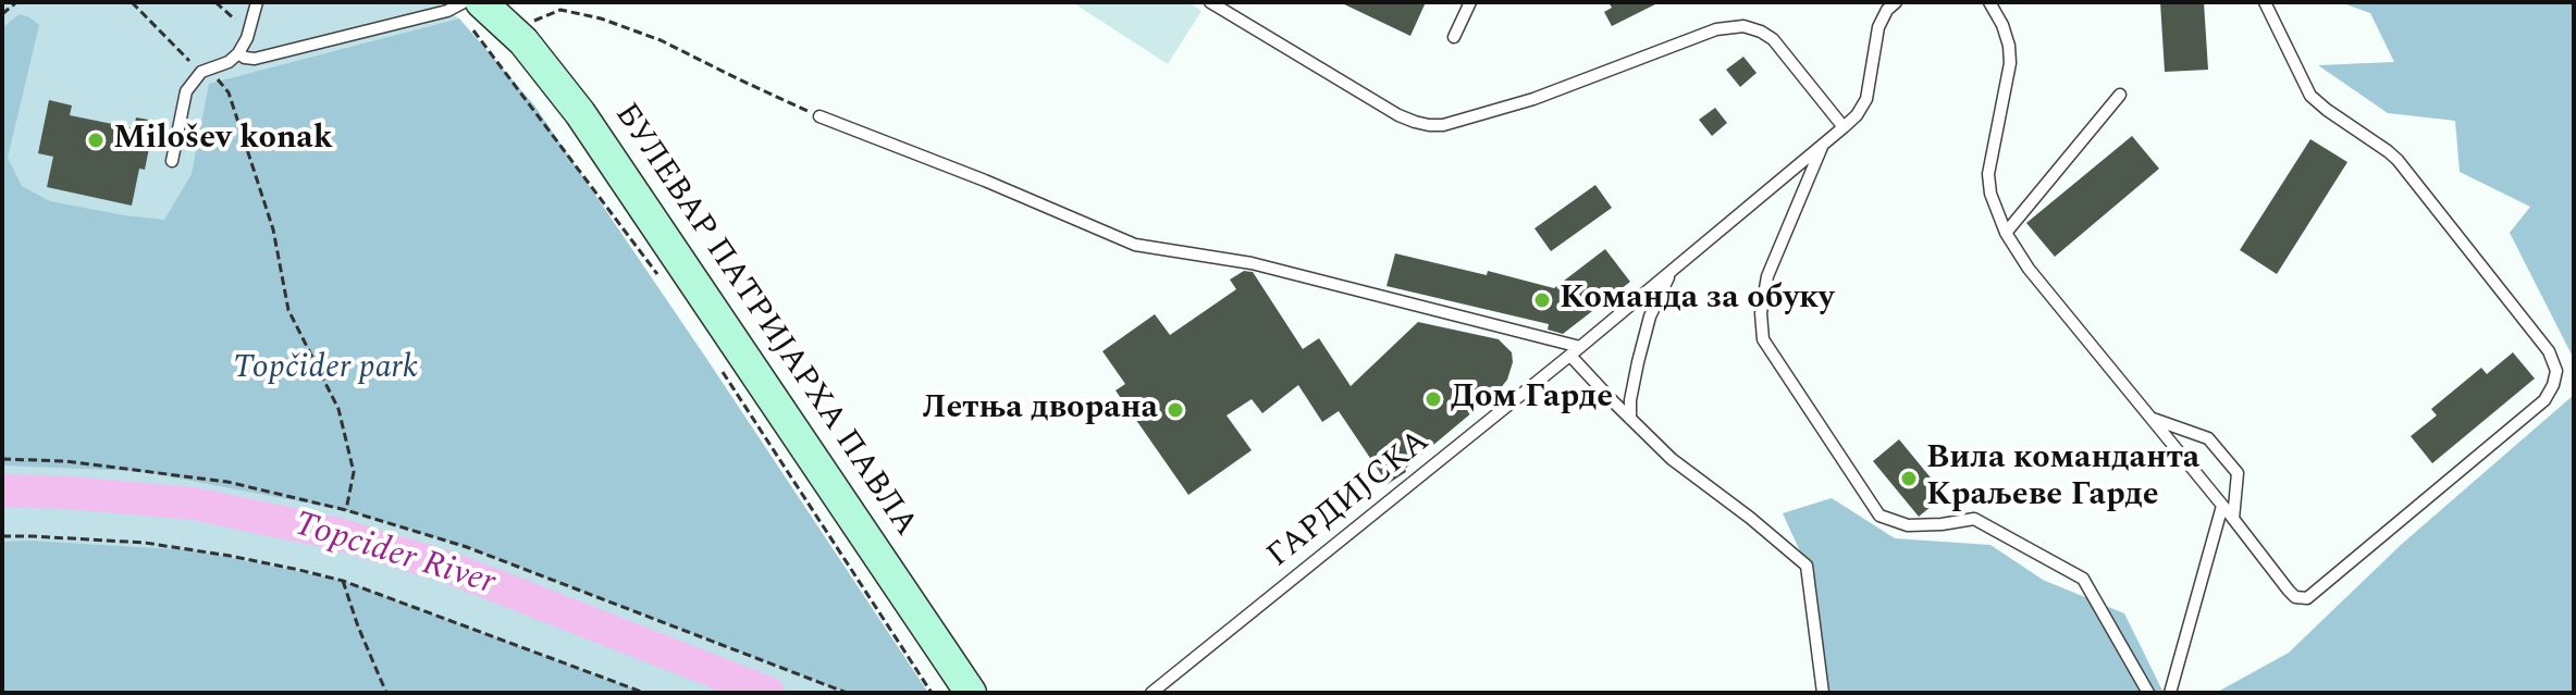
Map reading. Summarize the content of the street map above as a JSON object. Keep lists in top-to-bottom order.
{
  "streets": {
    "main road": ["БУЛЕВАР ПАТРИЈАРХА ПАВЛА"],
    "lane": ["ГАРДИЈСКА"]
  },
  "water": ["Topcider River"],
  "parks": ["Topčider park"],
  "places": [
    "Milošev konak",
    "Команда за обуку",
    "Дом Гарде",
    "Летња дворана",
    "Вила команданта Краљеве Гарде"
  ]
}
